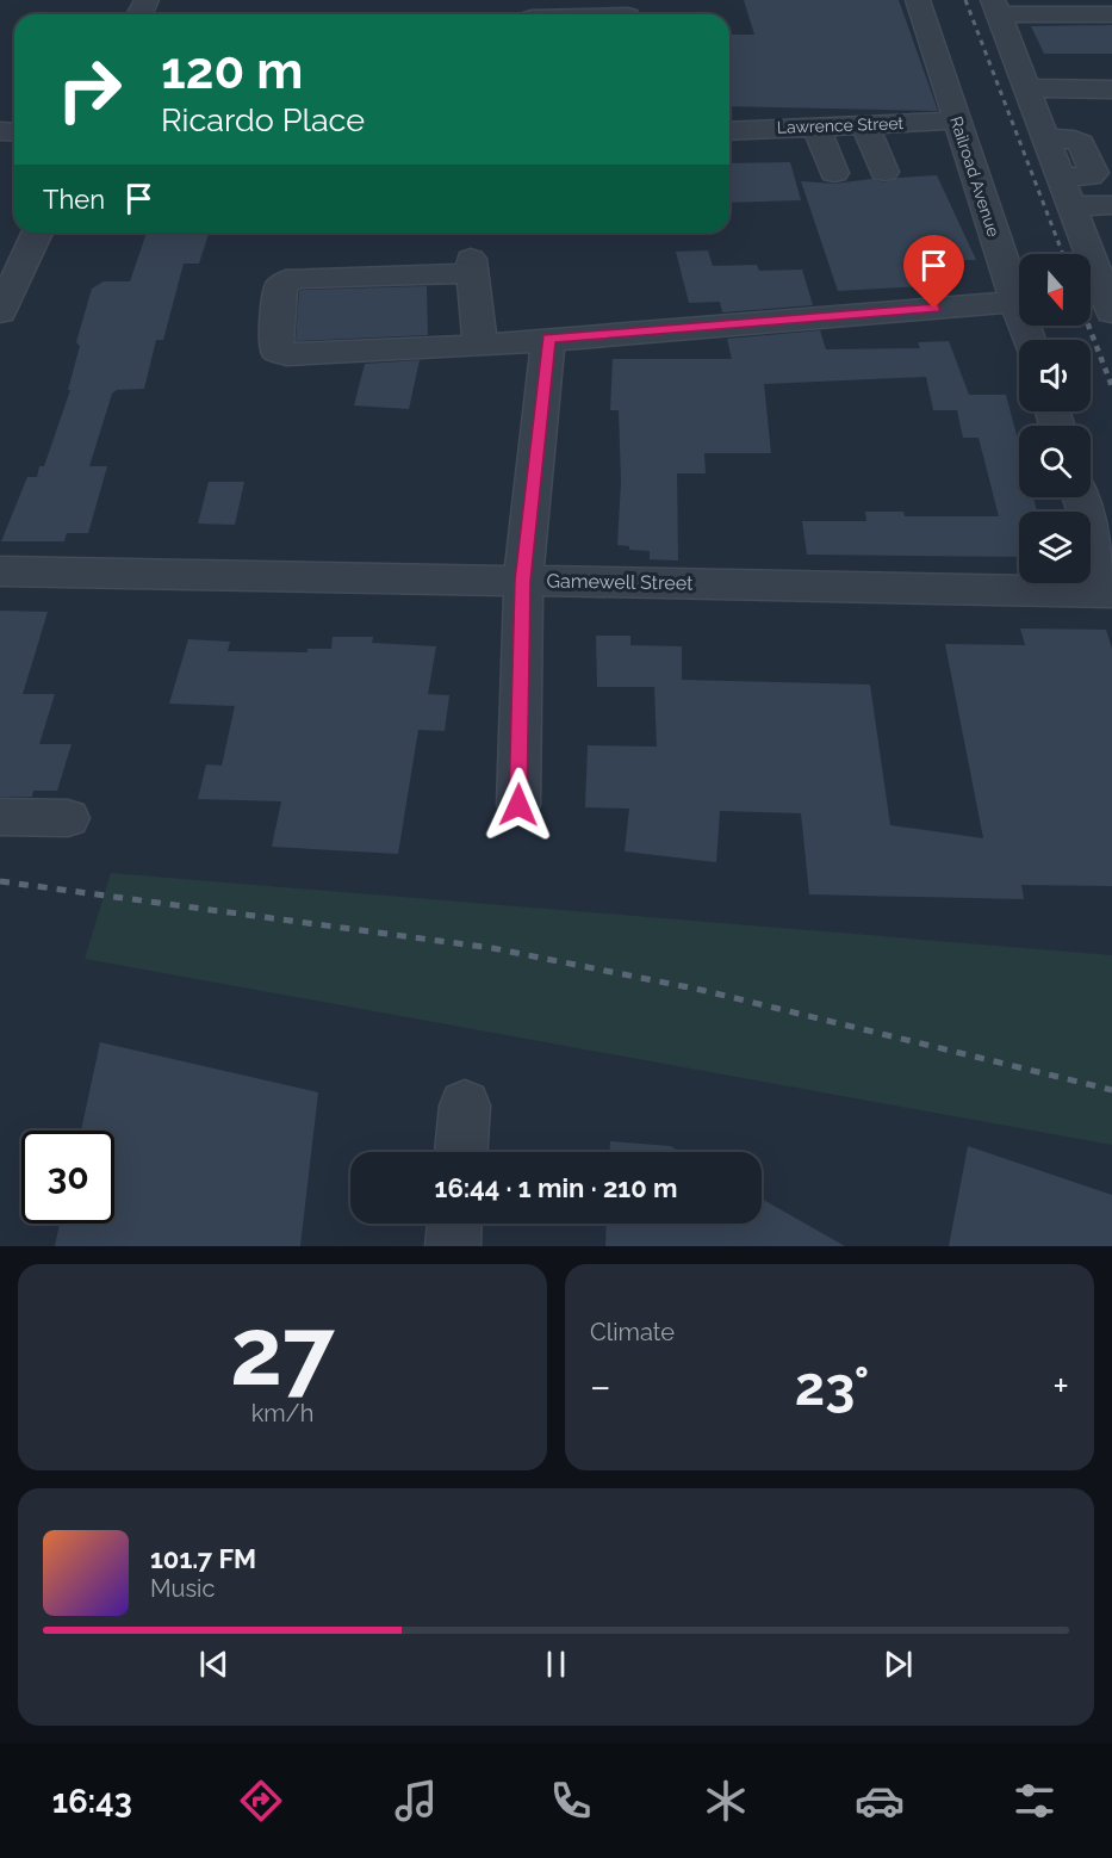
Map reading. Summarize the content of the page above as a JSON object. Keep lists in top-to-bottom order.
{
  "streets": {
    "street": ["Lawrence Street", "Railroad Avenue", "Gamewell Street"]
  },
  "crossings": [
    ["Lawrence Street", "Railroad Avenue"]
  ],
  "north": "bottom",
  "page": {
    "turn": ["120 m", "Ricardo Place"],
    "then": "Then",
    "limit": "30",
    "trip": "16:44 · 1 min · 210 m",
    "tile": [
      ["27", "km/h"],
      "Climate"
    ],
    "heat": ["−", "23°", "+"],
    "song": ["101.7 FM", "Music"],
    "tabs": "16:43"
  }
}
